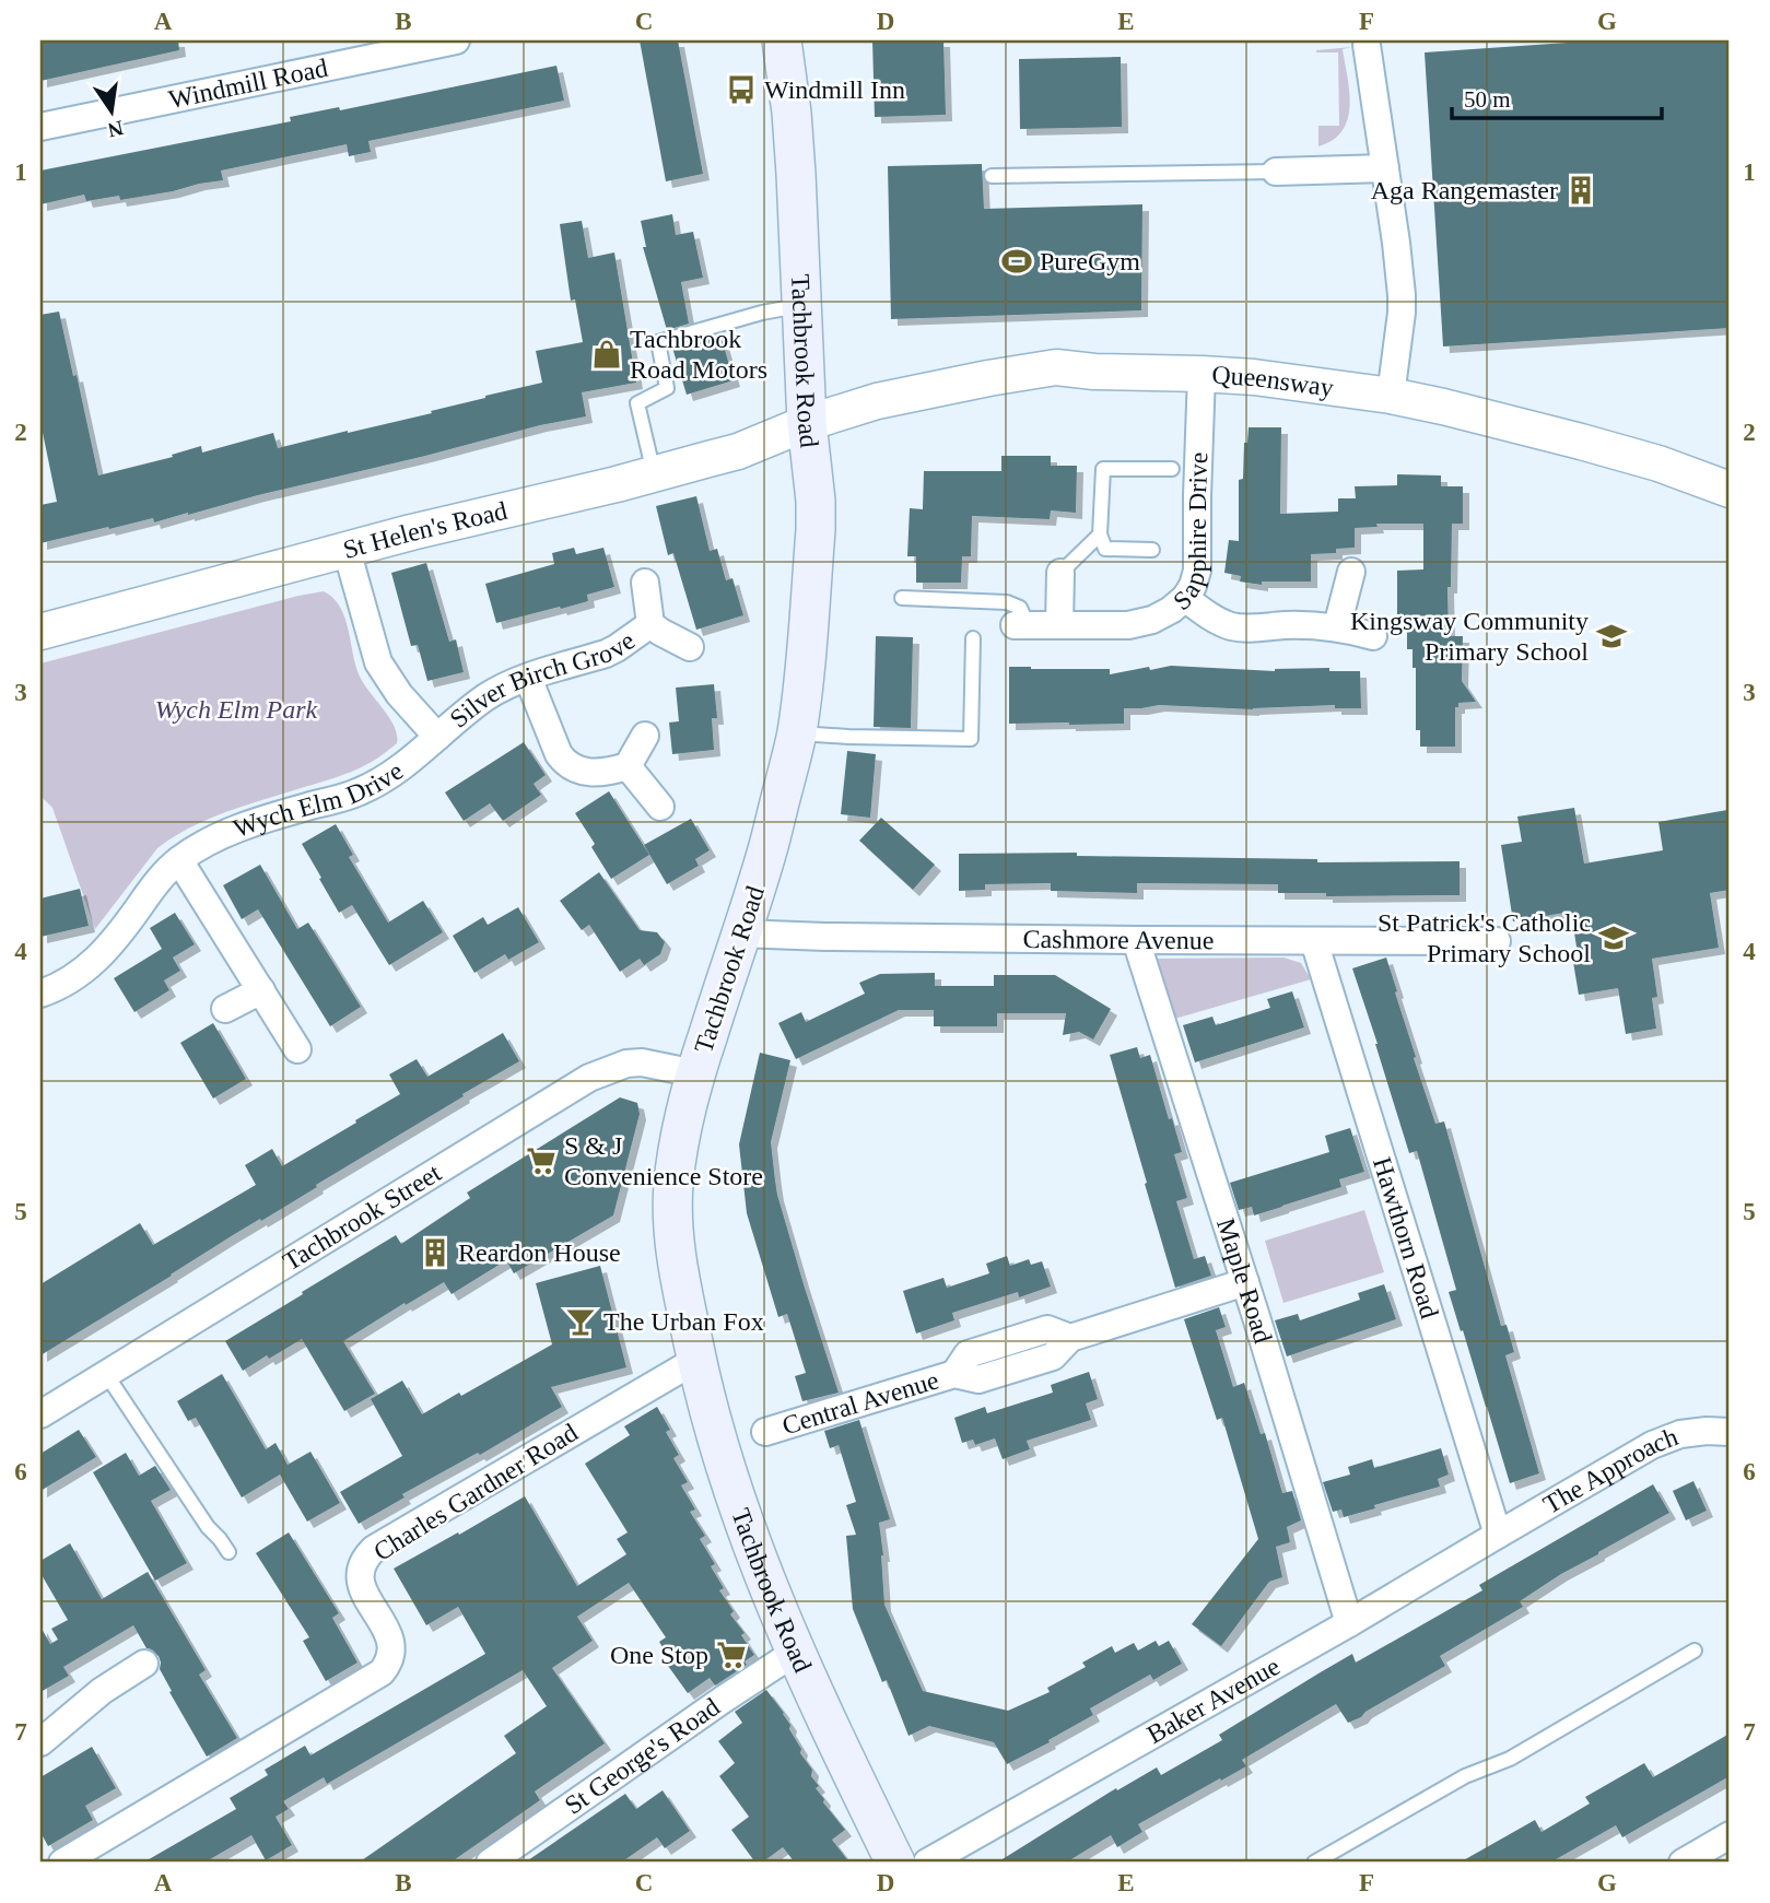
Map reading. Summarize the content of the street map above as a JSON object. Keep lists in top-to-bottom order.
{
  "streets": {
    "main road": ["Tachbrook Road"],
    "street": [
      "Windmill Road",
      "Queensway",
      "Sapphire Drive",
      "St Helen's Road",
      "Silver Birch Grove",
      "Wych Elm Drive",
      "Cashmore Avenue",
      "Tachbrook Street",
      "Hawthorn Road",
      "Maple Road",
      "Central Avenue",
      "The Approach",
      "Charles Gardner Road",
      "Baker Avenue",
      "St George's Road"
    ]
  },
  "crossings": [
    ["Tachbrook Road", "Queensway"],
    ["Tachbrook Road", "St Helen's Road"],
    ["Tachbrook Road", "Cashmore Avenue"],
    ["Tachbrook Road", "Tachbrook Street"],
    ["Tachbrook Road", "Charles Gardner Road"],
    ["Tachbrook Road", "St George's Road"],
    ["Queensway", "Sapphire Drive"],
    ["Queensway", "St Helen's Road"],
    ["Silver Birch Grove", "Wych Elm Drive"],
    ["Cashmore Avenue", "Hawthorn Road"],
    ["Cashmore Avenue", "Maple Road"],
    ["Hawthorn Road", "The Approach"],
    ["Hawthorn Road", "Baker Avenue"],
    ["Maple Road", "Central Avenue"],
    ["Maple Road", "Baker Avenue"],
    ["The Approach", "Baker Avenue"]
  ],
  "parks": ["Wych Elm Park"],
  "places": {
    "bus stop": ["Windmill Inn"],
    "building": ["Aga Rangemaster", "Reardon House"],
    "sports": ["PureGym"],
    "shop": ["Tachbrook Road Motors"],
    "school or university": ["Kingsway Community Primary School", "St Patrick's Catholic Primary School"],
    "supermarket": ["S & J Convenience Store", "One Stop"],
    "bar": ["The Urban Fox"]
  },
  "scale_bar": "50 m",
  "north": "bottom",
  "grid": {
    "columns": [
      "A",
      "B",
      "C",
      "D",
      "E",
      "F",
      "G"
    ],
    "rows": [
      "1",
      "2",
      "3",
      "4",
      "5",
      "6",
      "7"
    ]
  }
}
